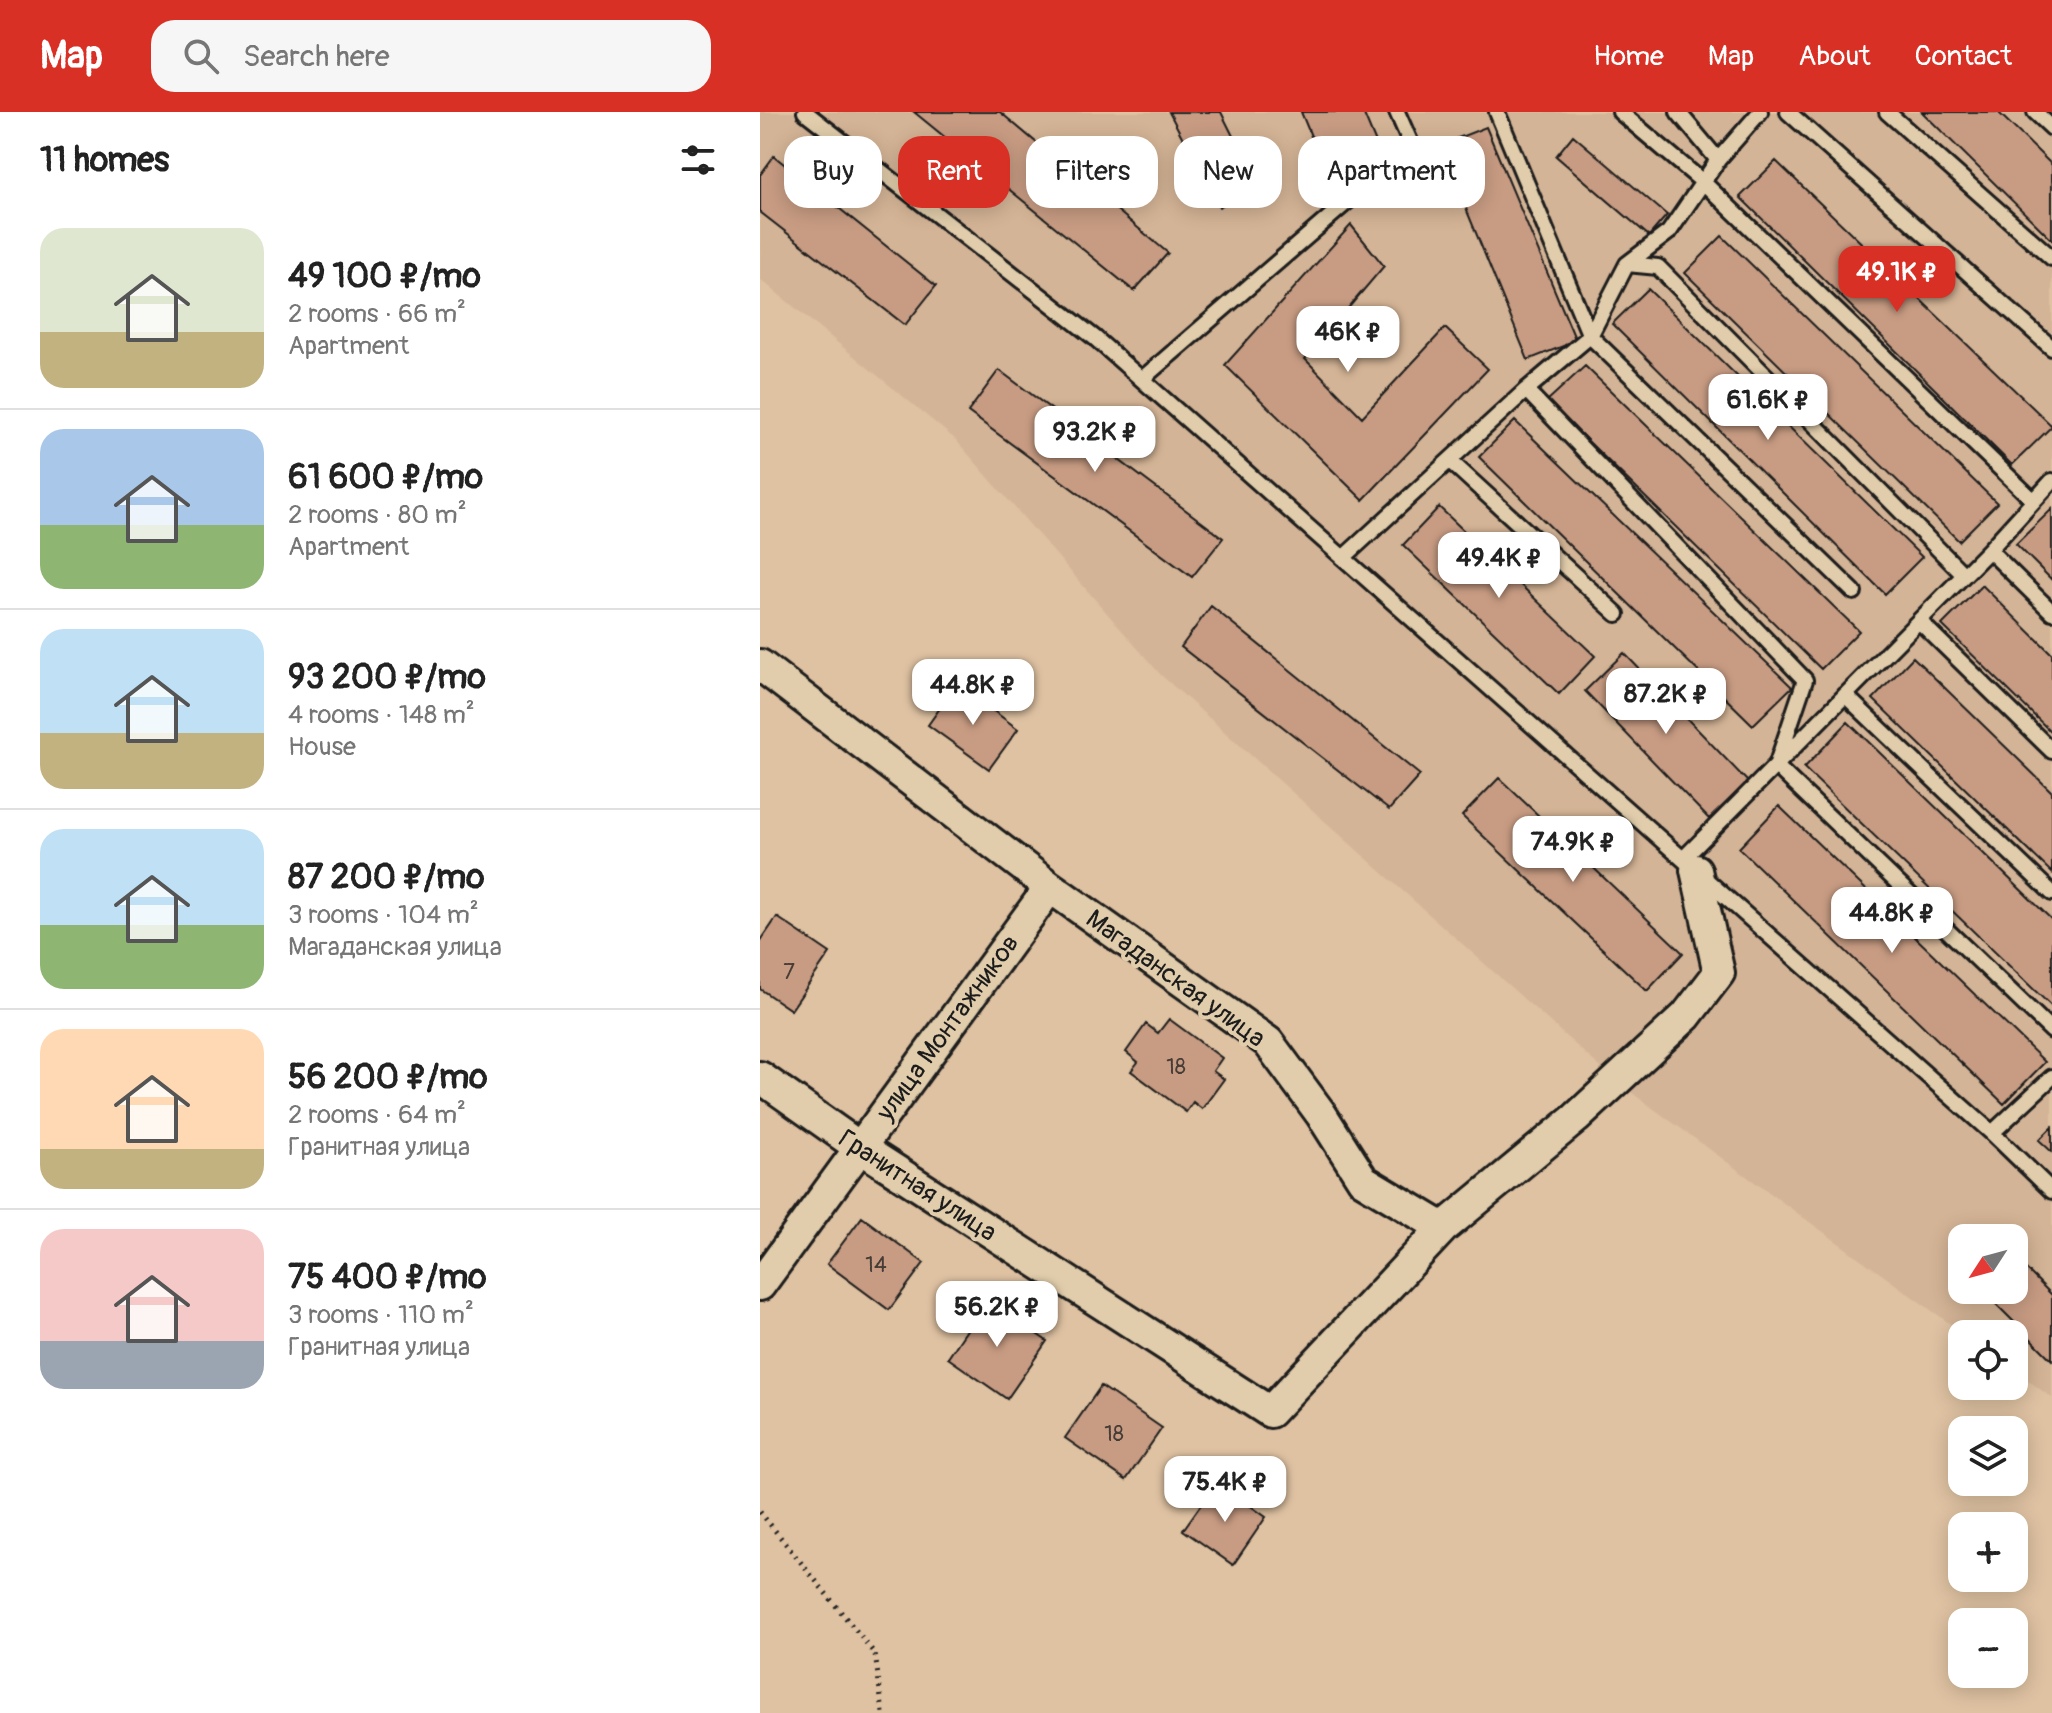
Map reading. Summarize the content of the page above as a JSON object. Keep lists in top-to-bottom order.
{
  "streets": {
    "street": ["Магаданская улица", "улица Монтажников", "Гранитная улица"]
  },
  "crossings": [
    ["Магаданская улица", "улица Монтажников"],
    ["Магаданская улица", "Гранитная улица"],
    ["улица Монтажников", "Гранитная улица"]
  ],
  "house_numbers": [
    "7",
    "18",
    "14",
    "18"
  ],
  "north": "bottom left",
  "page": {
    "header": "Map",
    "search": "Search here",
    "nav": [
      "Home",
      "Map",
      "About",
      "Contact"
    ],
    "heading": "11 homes",
    "chip": [
      "Buy",
      "Rent",
      "Filters",
      "New",
      "Apartment"
    ],
    "list": [
      {
        "name": "49 100 ₽/mo",
        "note": "2 rooms · 66 m² · Apartment"
      },
      {
        "name": "61 600 ₽/mo",
        "note": "2 rooms · 80 m² · Apartment"
      },
      {
        "name": "93 200 ₽/mo",
        "note": "4 rooms · 148 m² · House"
      },
      {
        "name": "87 200 ₽/mo",
        "note": "3 rooms · 104 m² · Магаданская улица"
      },
      {
        "name": "56 200 ₽/mo",
        "note": "2 rooms · 64 m² · Гранитная улица"
      },
      {
        "name": "75 400 ₽/mo",
        "note": "3 rooms · 110 m² · Гранитная улица"
      }
    ],
    "price": [
      "49.1K ₽",
      "46K ₽",
      "61.6K ₽",
      "93.2K ₽",
      "49.4K ₽",
      "44.8K ₽",
      "87.2K ₽",
      "74.9K ₽",
      "44.8K ₽",
      "56.2K ₽",
      "75.4K ₽"
    ],
    "map_buttons": ["+", "−"]
  }
}
